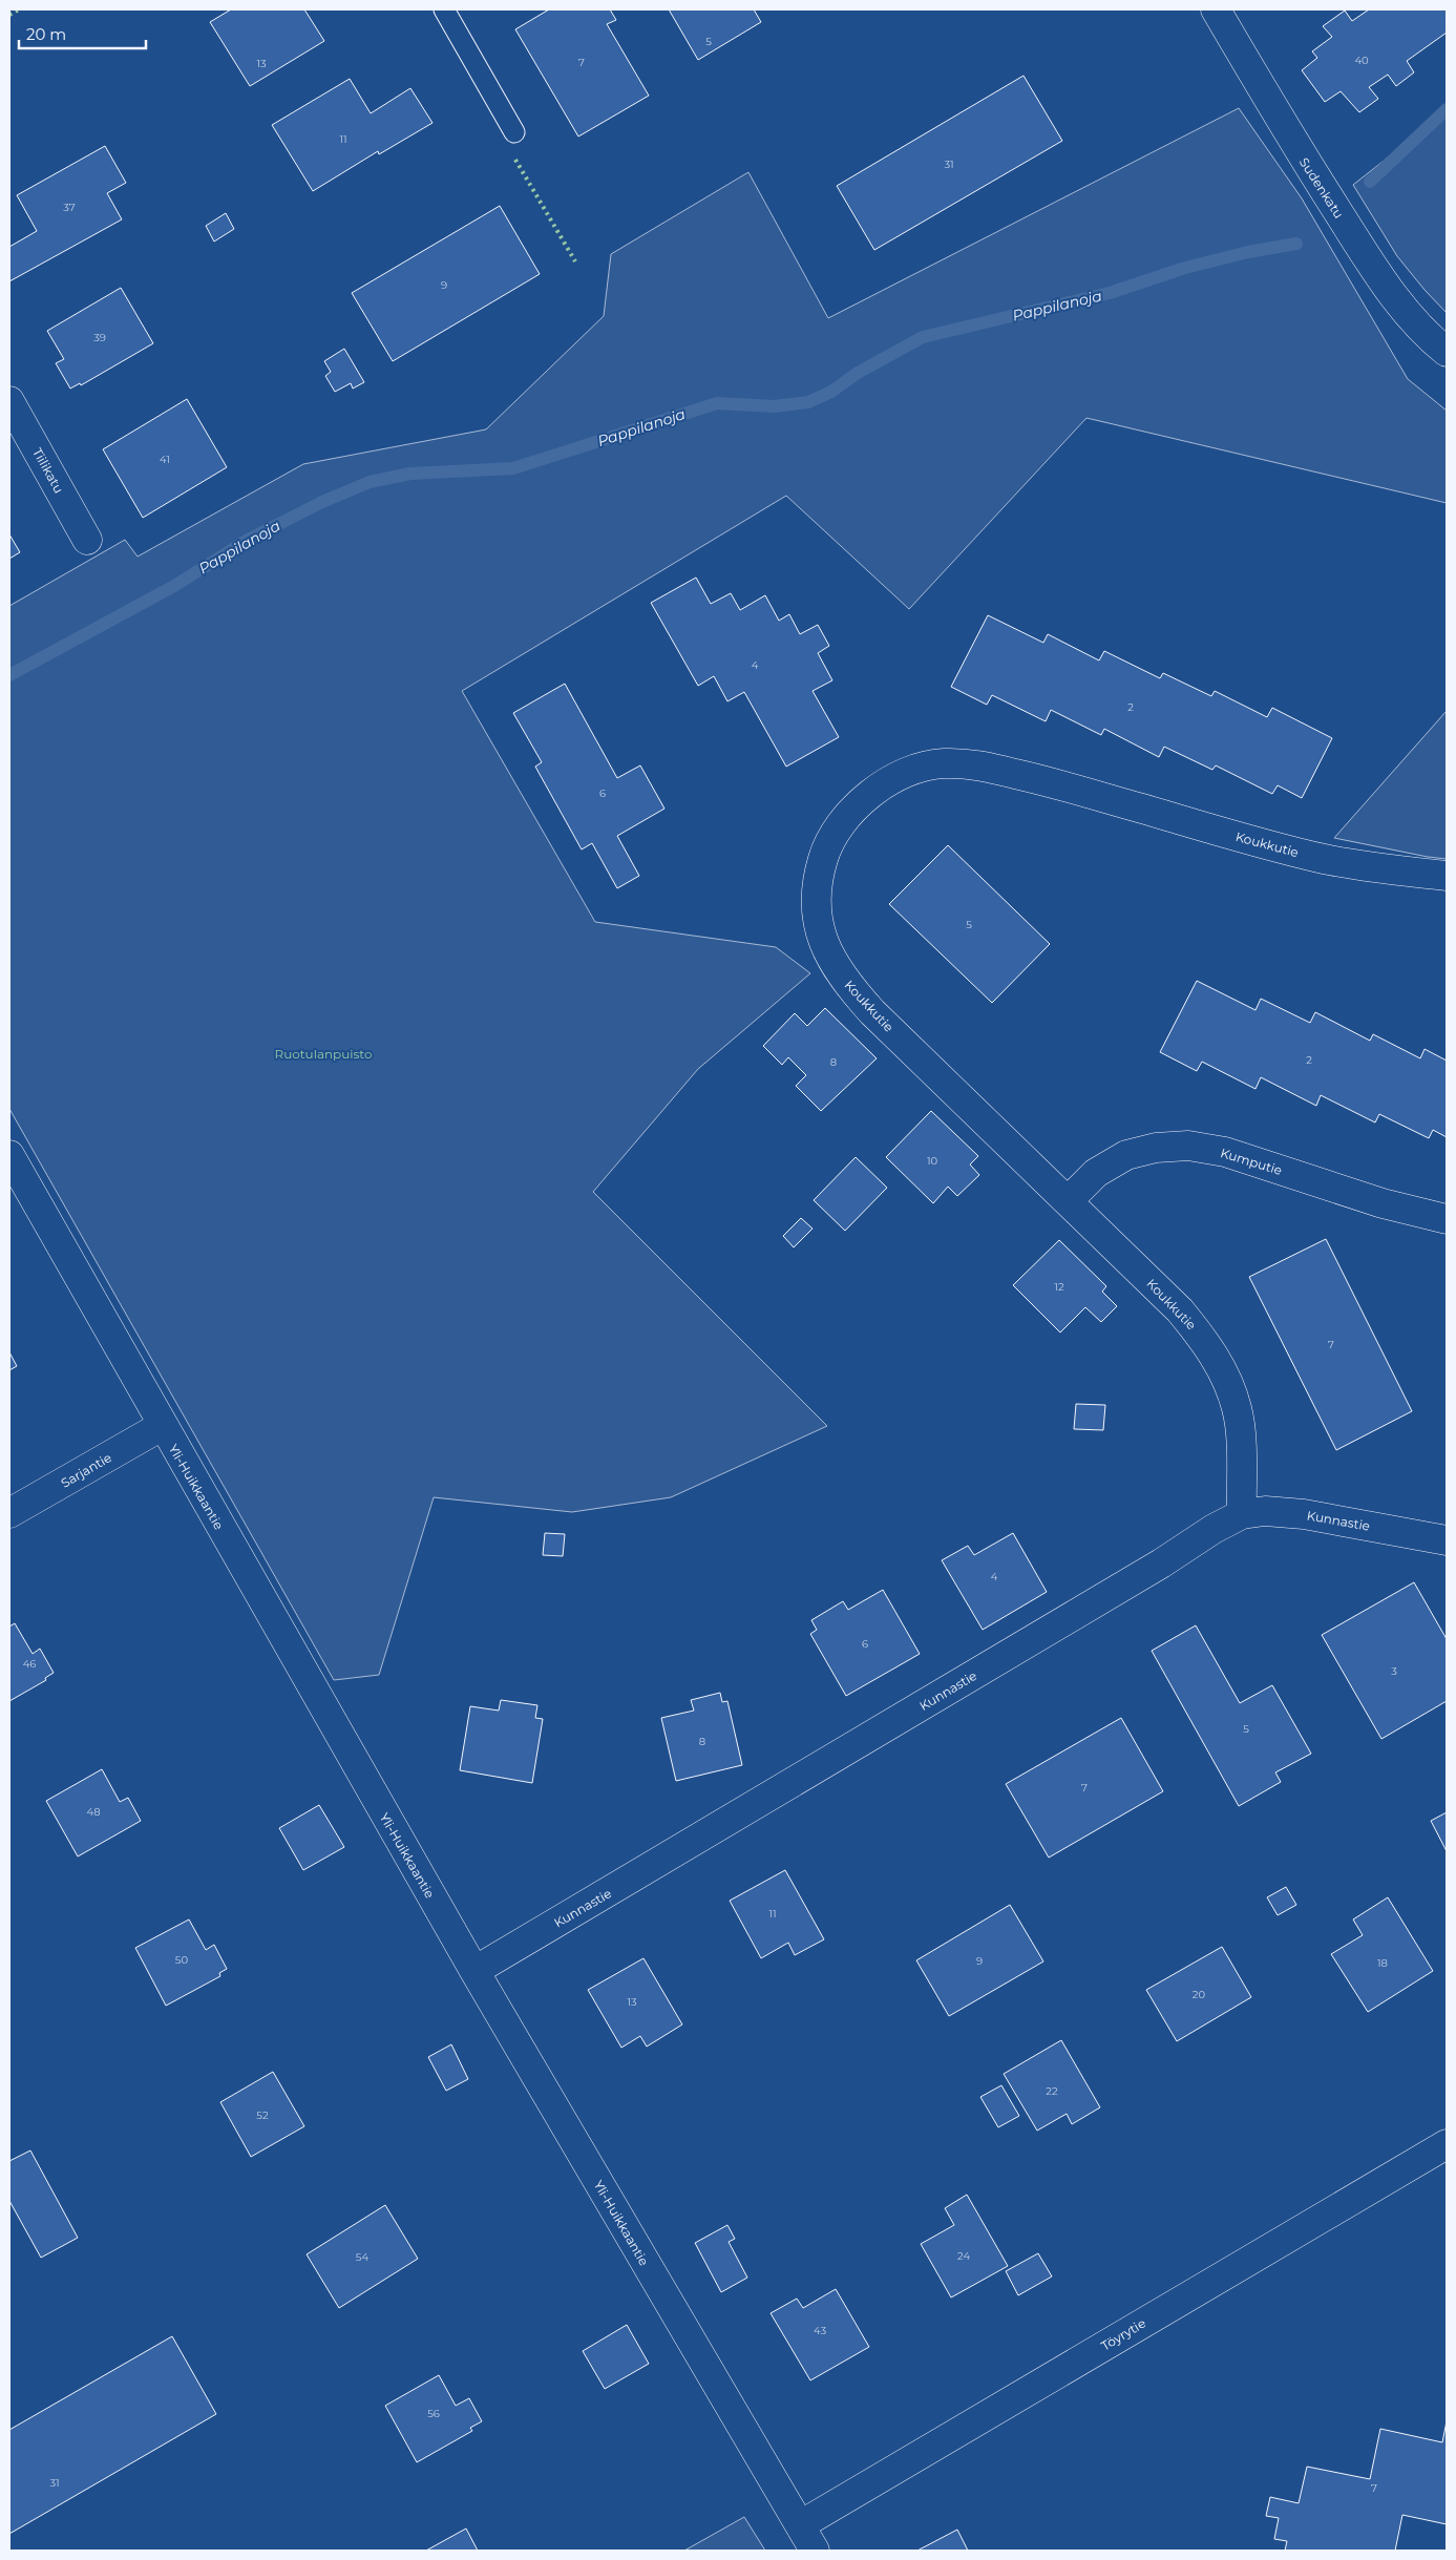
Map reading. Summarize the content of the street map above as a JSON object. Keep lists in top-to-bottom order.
{
  "streets": {
    "street": [
      "Sudenkatu",
      "Tiilikatu",
      "Koukkutie",
      "Kumputie",
      "Sarjantie",
      "Yli-Huikkaantie",
      "Kunnastie",
      "Töyrytie"
    ]
  },
  "crossings": [
    ["Koukkutie", "Kumputie"],
    ["Koukkutie", "Kunnastie"],
    ["Sarjantie", "Yli-Huikkaantie"],
    ["Yli-Huikkaantie", "Kunnastie"],
    ["Yli-Huikkaantie", "Töyrytie"]
  ],
  "water": ["Pappilanoja"],
  "parks": ["Ruotulanpuisto"],
  "house_numbers": [
    "5",
    "40",
    "7",
    "13",
    "11",
    "31",
    "37",
    "9",
    "39",
    "41",
    "4",
    "2",
    "6",
    "5",
    "2",
    "8",
    "10",
    "12",
    "7",
    "4",
    "6",
    "46",
    "3",
    "5",
    "8",
    "7",
    "48",
    "11",
    "50",
    "9",
    "18",
    "20",
    "13",
    "22",
    "52",
    "24",
    "54",
    "43",
    "56",
    "31",
    "7"
  ],
  "scale_bar": "20 m"
}
